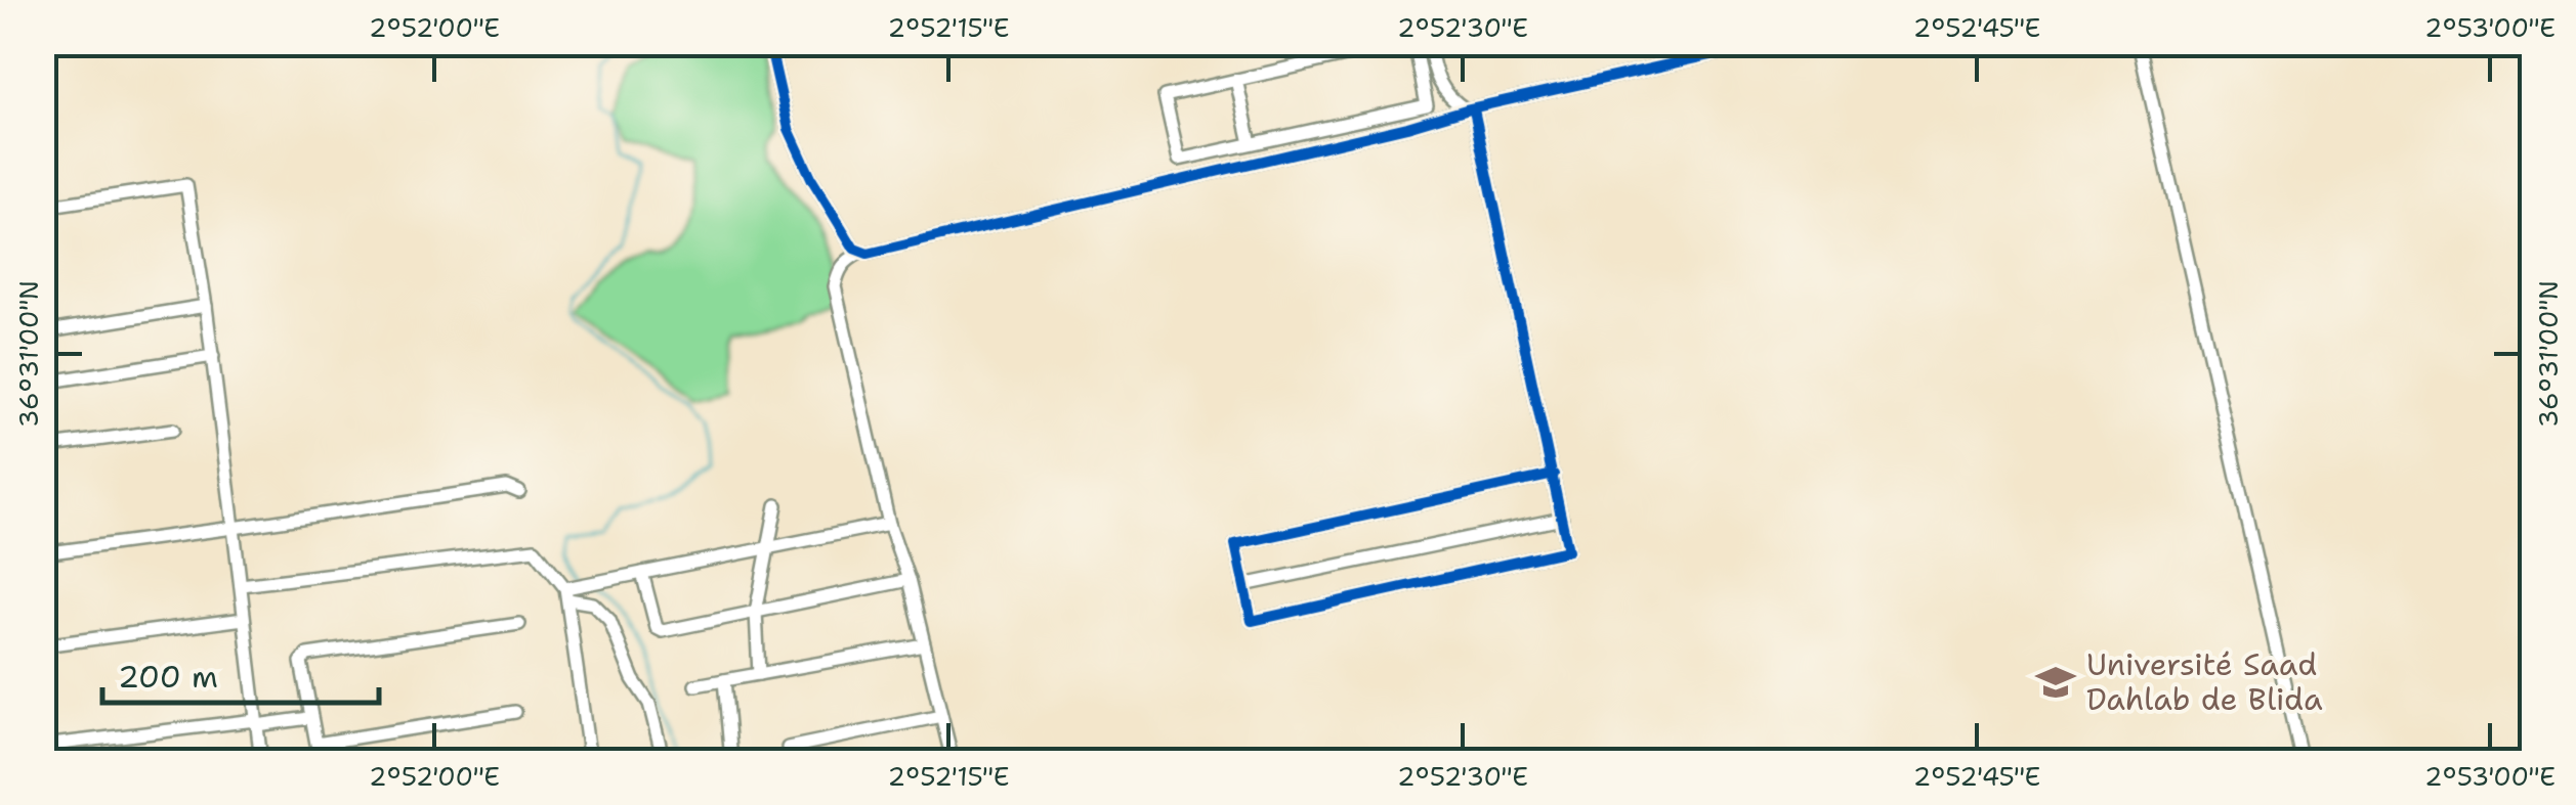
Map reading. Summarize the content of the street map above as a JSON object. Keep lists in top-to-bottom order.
{
  "places": {
    "school or university": ["Université Saad Dahlab de Blida"]
  },
  "scale_bar": "200 m",
  "coordinates": [
    "2°52'00\"E",
    "2°52'15\"E",
    "2°52'30\"E",
    "2°52'45\"E",
    "2°53'00\"E",
    "36°31'00\"N"
  ]
}
